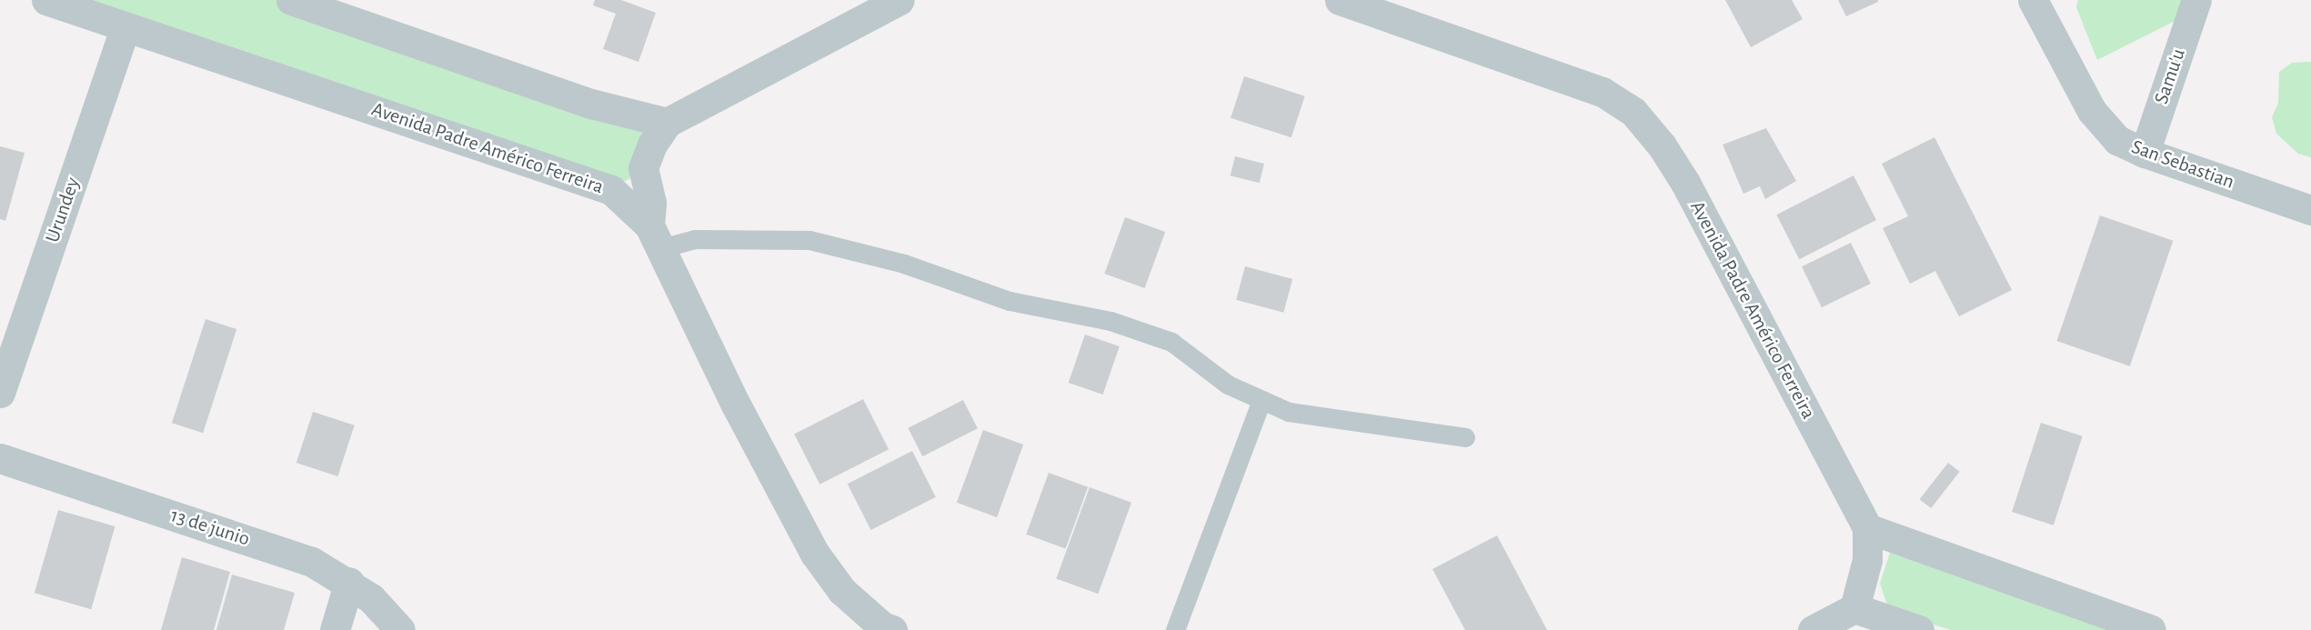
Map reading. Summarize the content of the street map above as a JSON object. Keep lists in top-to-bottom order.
{
  "streets": {
    "street": [
      "Samu'u",
      "Avenida Padre Américo Ferreira",
      "San Sebastian",
      "Urundey",
      "13 de junio"
    ]
  },
  "crossings": [
    ["Samu'u", "San Sebastian"],
    ["Avenida Padre Américo Ferreira", "Urundey"]
  ]
}
